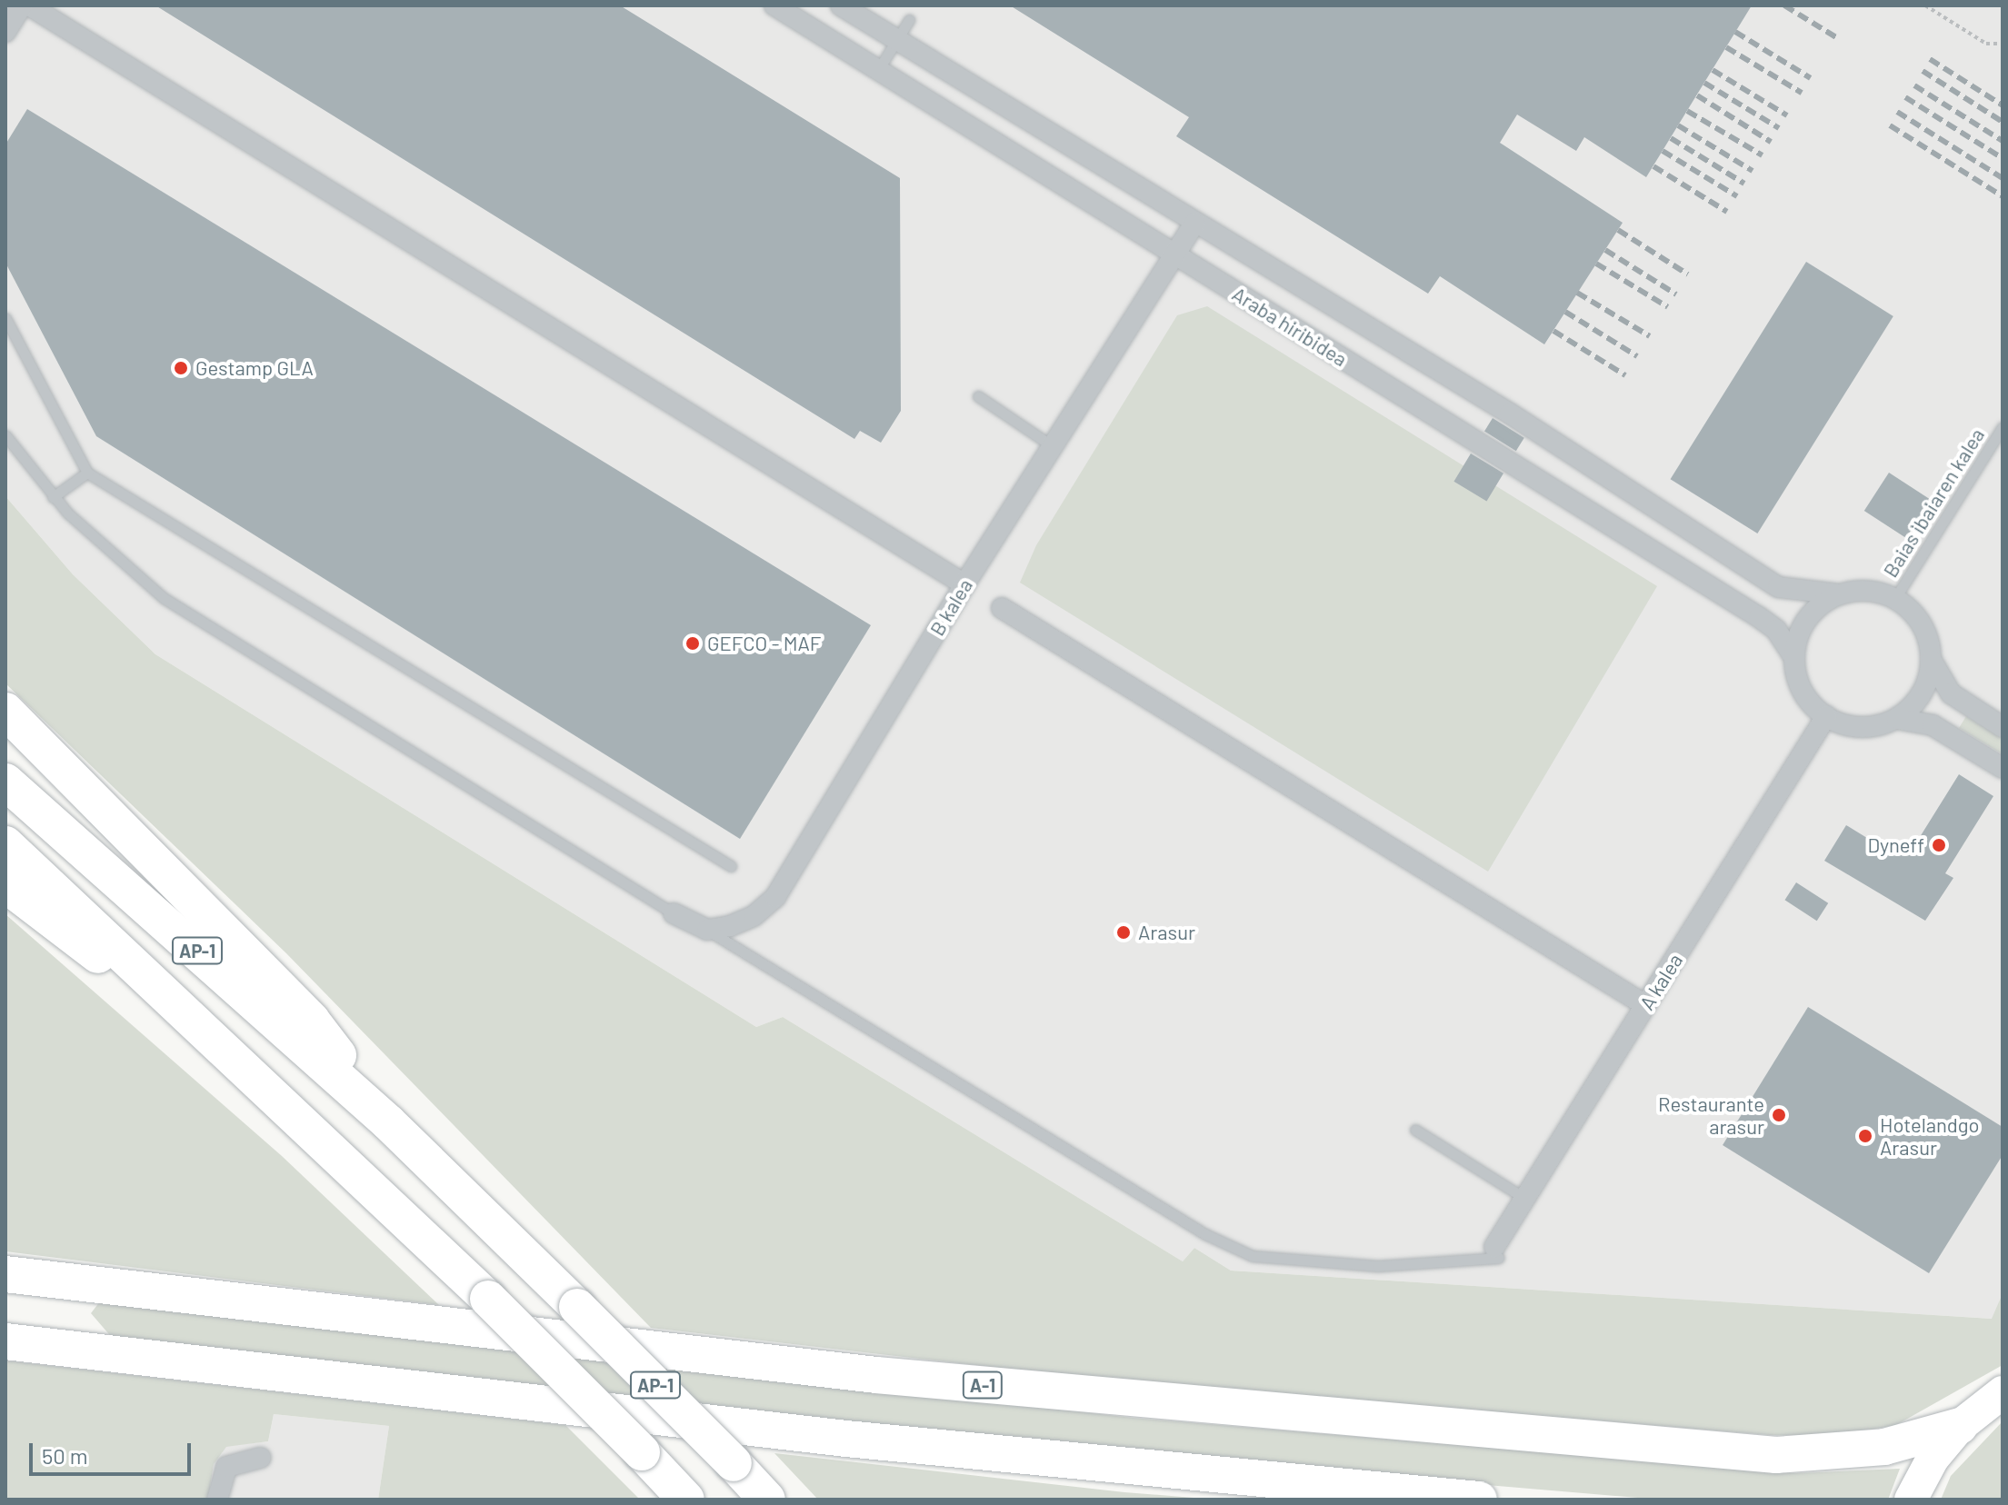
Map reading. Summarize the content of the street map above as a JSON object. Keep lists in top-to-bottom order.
{
  "streets": {
    "highway": ["AP-1", "A-1"],
    "street": ["Araba hiribidea", "B kalea", "A kalea"],
    "lane": ["Baias ibaiaren kalea"]
  },
  "crossings": [
    ["Araba hiribidea", "Baias ibaiaren kalea"],
    ["Araba hiribidea", "B kalea"],
    ["Araba hiribidea", "A kalea"],
    ["Baias ibaiaren kalea", "A kalea"]
  ],
  "places": [
    "Gestamp GLA",
    "GEFCO - MAF",
    "Dyneff",
    "Arasur",
    "Restaurante arasur",
    "Hotelandgo Arasur"
  ],
  "scale_bar": "50 m"
}
